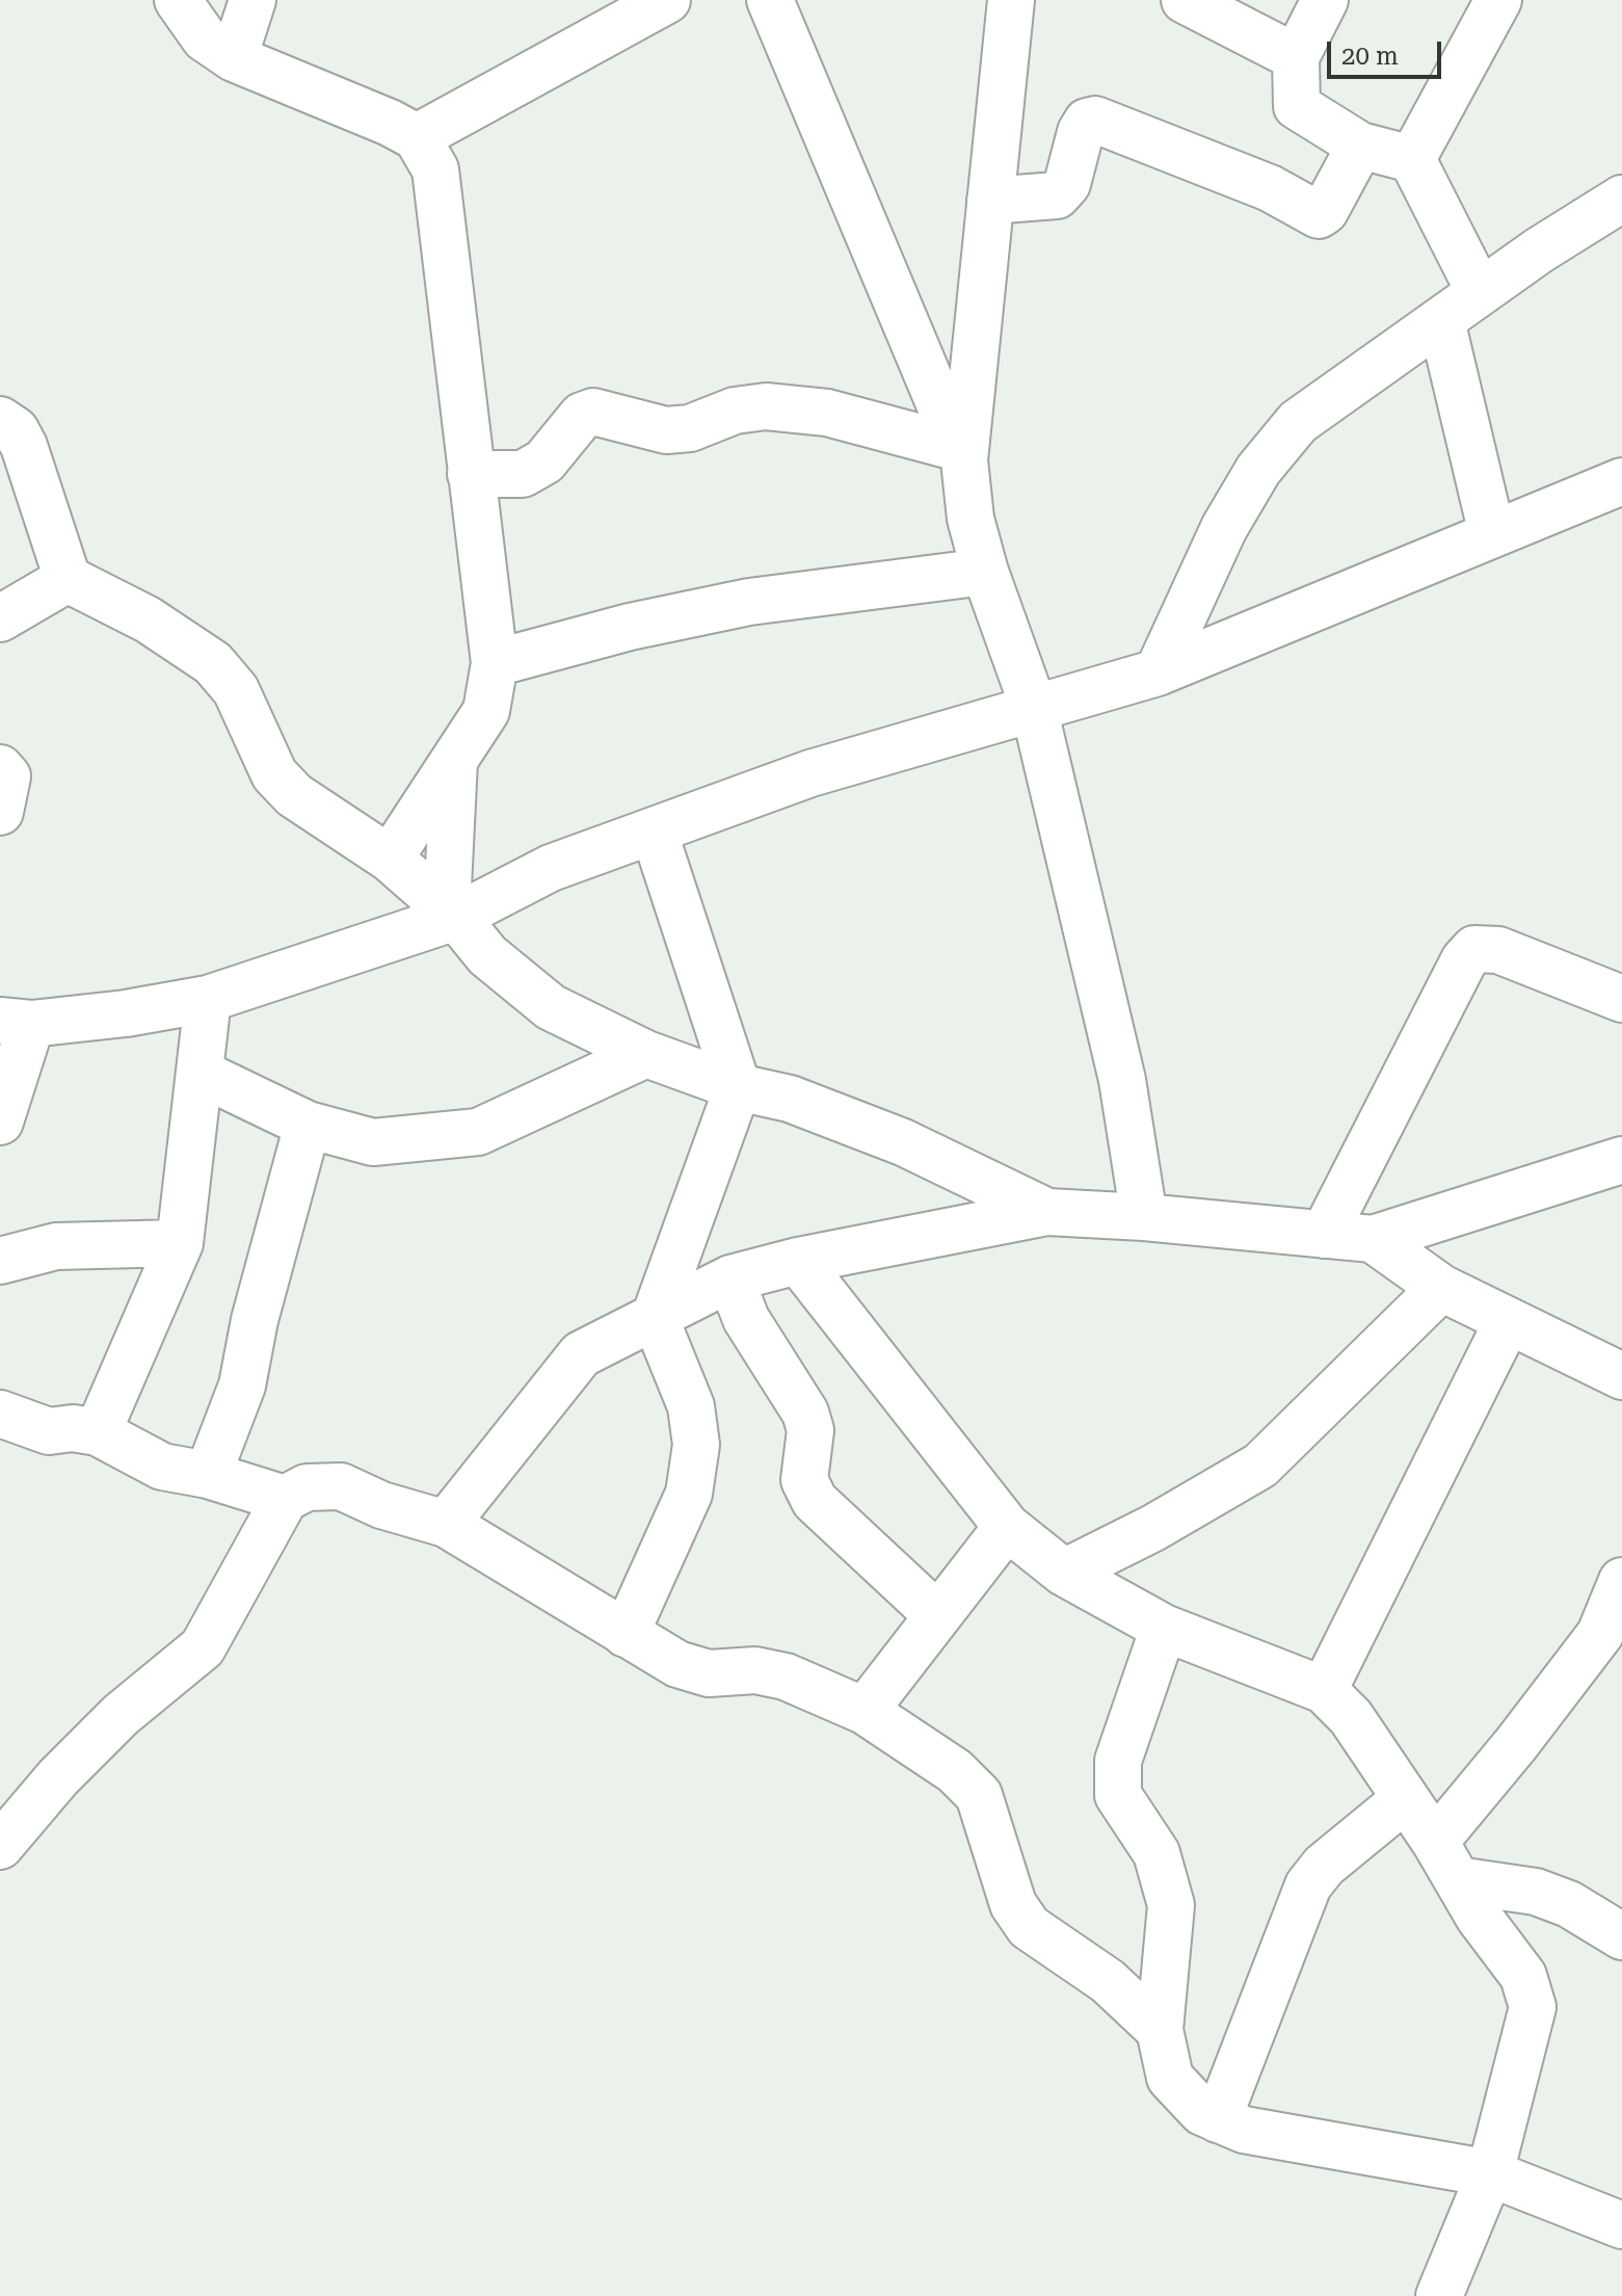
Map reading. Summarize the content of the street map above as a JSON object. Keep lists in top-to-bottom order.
{
  "scale_bar": "20 m"
}
